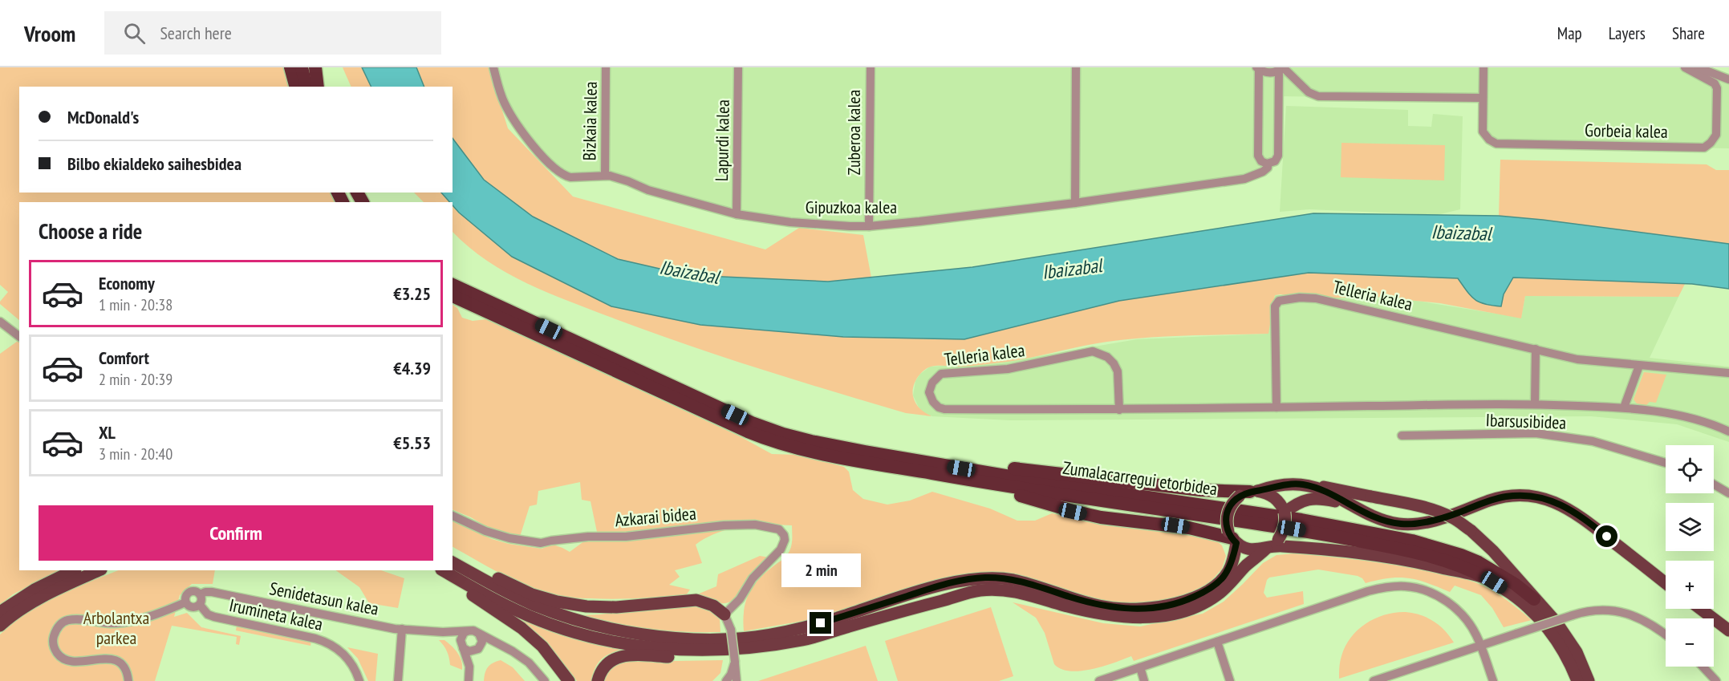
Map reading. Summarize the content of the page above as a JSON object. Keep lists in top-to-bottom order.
{
  "streets": {
    "highway": ["Zumalacarregui etorbidea"],
    "street": [
      "Bizkaia kalea",
      "Gorbeia kalea",
      "Zuberoa kalea",
      "Lapurdi kalea",
      "Gipuzkoa kalea",
      "Telleria kalea",
      "Ibarsusibidea",
      "Azkarai bidea",
      "Senidetasun kalea",
      "Irumineta kalea"
    ]
  },
  "crossings": [
    ["Bizkaia kalea", "Gipuzkoa kalea"],
    ["Zuberoa kalea", "Gipuzkoa kalea"],
    ["Lapurdi kalea", "Gipuzkoa kalea"],
    ["Senidetasun kalea", "Irumineta kalea"]
  ],
  "water": ["Ibaizabal"],
  "parks": ["Arbolantxa parkea"],
  "page": {
    "header": "Vroom",
    "search": "Search here",
    "nav": ["Map", "Layers", "Share"],
    "banner": ["McDonald's", "Bilbo ekialdeko saihesbidea"],
    "heading": "Choose a ride",
    "list": [
      {
        "name": "Economy",
        "note": "1 min · 20:38",
        "value": "€3.25"
      },
      {
        "name": "Comfort",
        "note": "2 min · 20:39",
        "value": "€4.39"
      },
      {
        "name": "XL",
        "note": "3 min · 20:40",
        "value": "€5.53"
      }
    ],
    "map_buttons": ["+", "−"],
    "buttons": "Confirm",
    "bubble": "2 min"
  }
}
